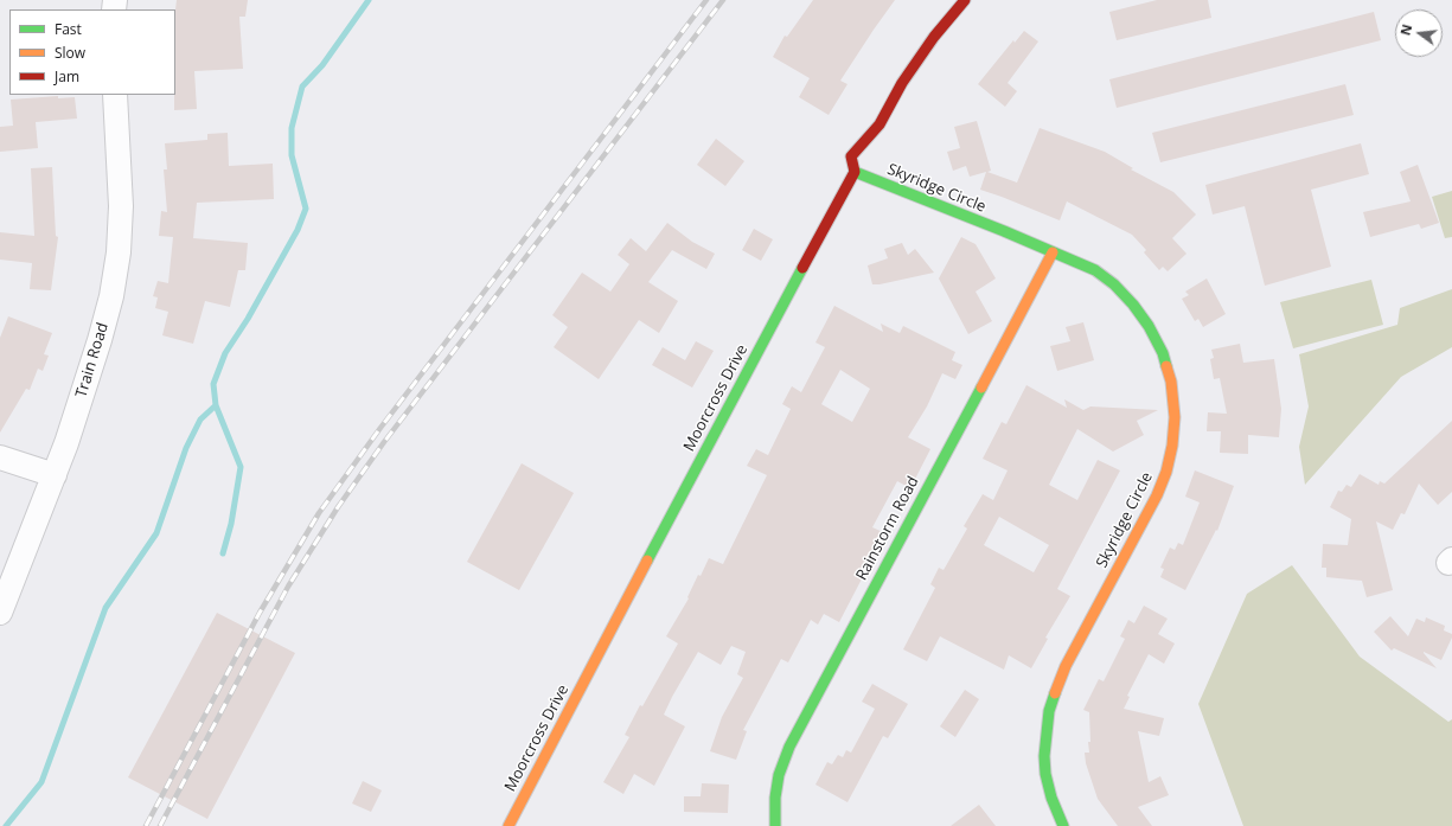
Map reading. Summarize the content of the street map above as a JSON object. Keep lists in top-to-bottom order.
{
  "streets": {
    "street": [
      "Skyridge Circle",
      "Train Road",
      "Moorcross Drive",
      "Rainstorm Road"
    ]
  },
  "crossings": [
    ["Skyridge Circle", "Moorcross Drive"],
    ["Skyridge Circle", "Rainstorm Road"]
  ],
  "legend": ["Fast", "Slow", "Jam"],
  "north": "left"
}
